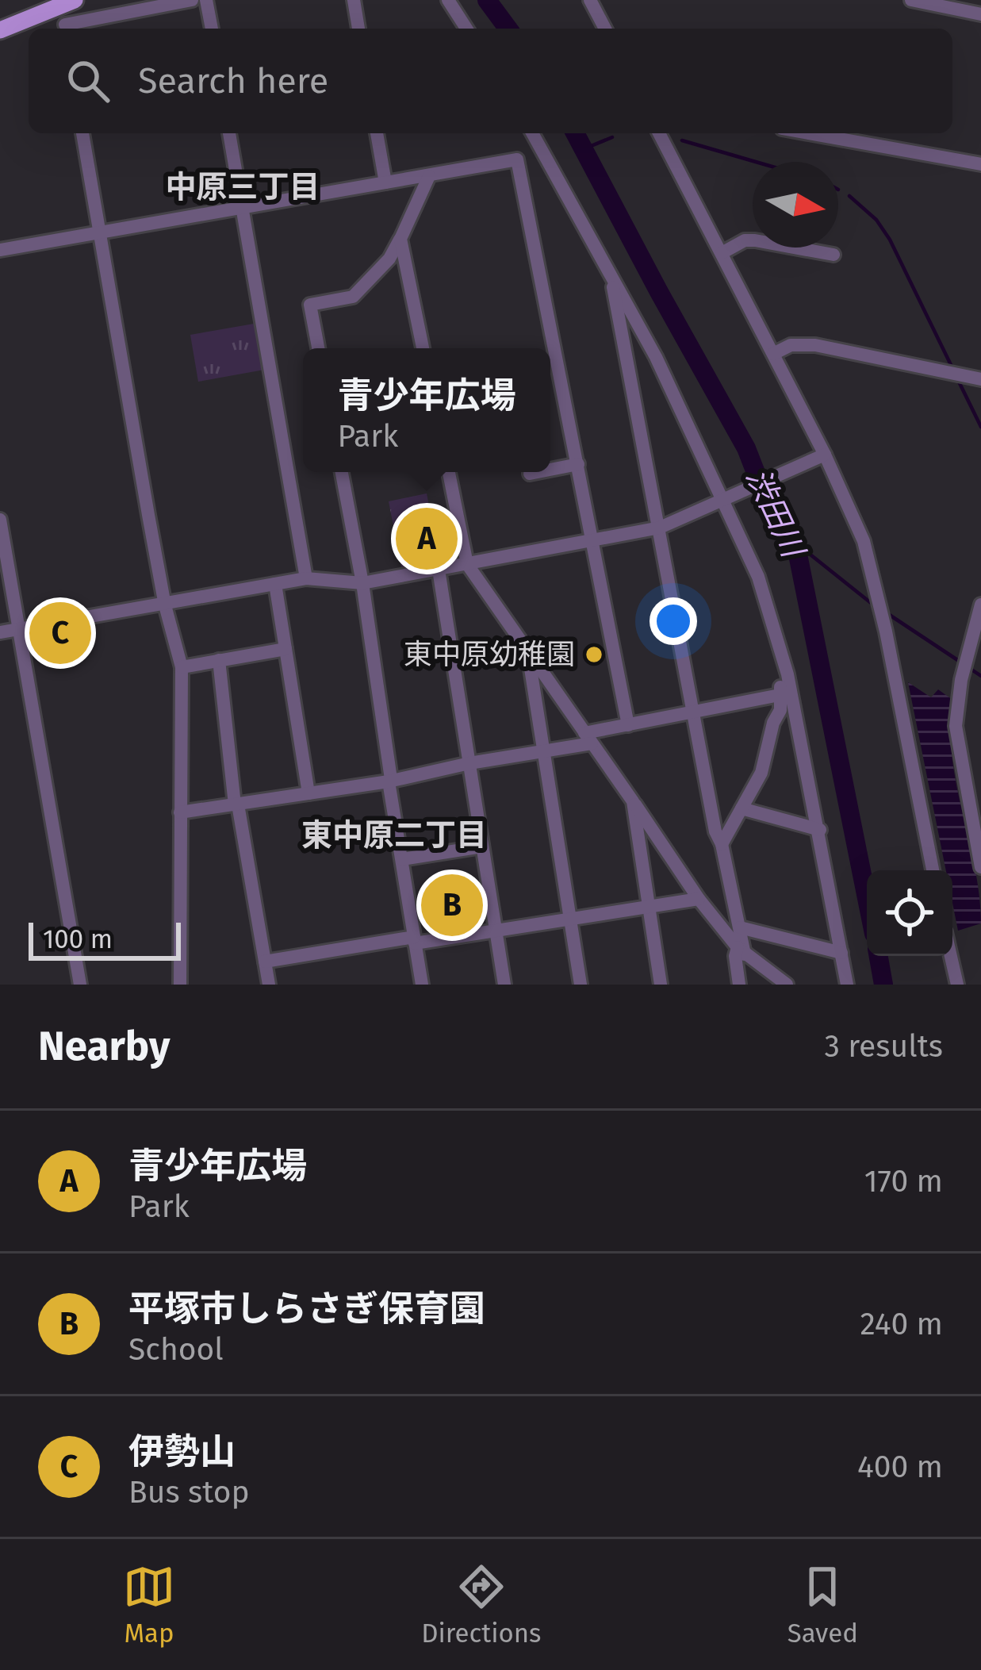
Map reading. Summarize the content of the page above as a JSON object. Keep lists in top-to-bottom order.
{
  "districts": ["中原三丁目", "東中原二丁目"],
  "water": ["渋田川"],
  "places": ["東中原幼稚園"],
  "scale_bar": "100 m",
  "north": "right",
  "page": {
    "search": "Search here",
    "popup": ["青少年広場", "Park"],
    "pins": ["A", "C", "B"],
    "scale": "100 m",
    "heading": ["Nearby", "3 results"],
    "list": [
      {
        "mark": "A",
        "name": "青少年広場",
        "note": "Park",
        "value": "170 m"
      },
      {
        "mark": "B",
        "name": "平塚市しらさぎ保育園",
        "note": "School",
        "value": "240 m"
      },
      {
        "mark": "C",
        "name": "伊勢山",
        "note": "Bus stop",
        "value": "400 m"
      }
    ],
    "nav": ["Map", "Directions", "Saved"]
  }
}
